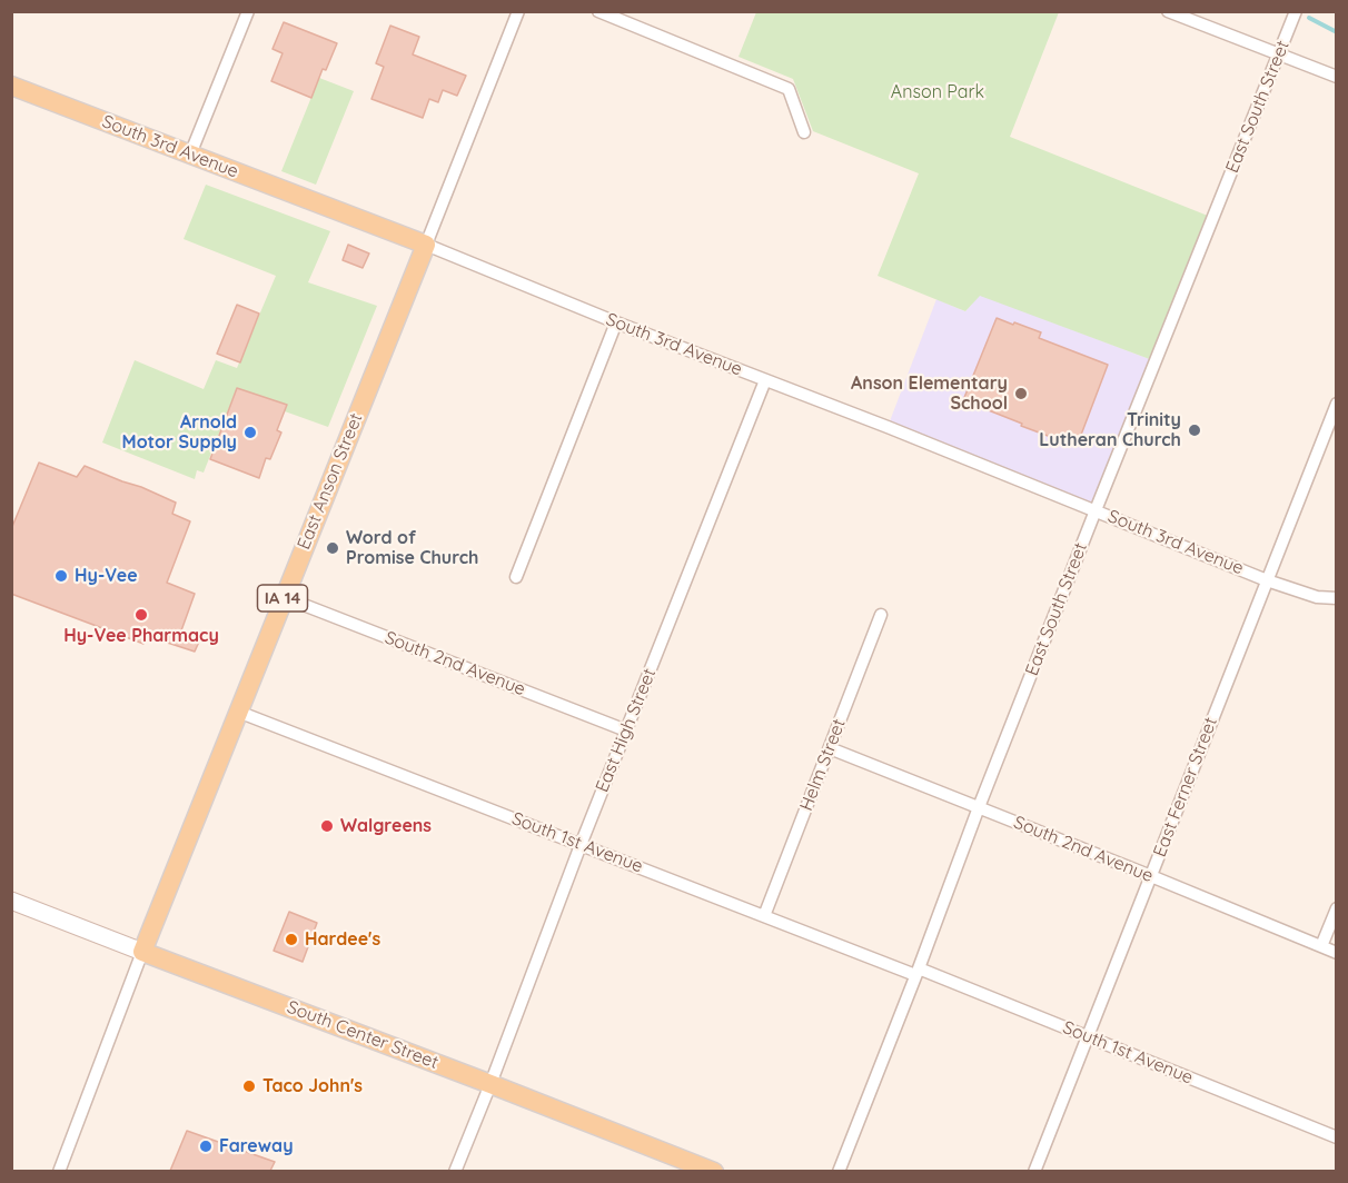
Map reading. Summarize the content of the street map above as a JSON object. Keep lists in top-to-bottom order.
{
  "streets": {
    "main road": [
      "South 3rd Avenue",
      "East Anson Street",
      "IA 14",
      "South Center Street"
    ],
    "street": [
      "East South Street",
      "South 2nd Avenue",
      "East High Street",
      "Helm Street",
      "East Ferner Street",
      "South 1st Avenue"
    ]
  },
  "crossings": [
    ["East South Street", "South 3rd Avenue"],
    ["East South Street", "South 2nd Avenue"],
    ["East South Street", "South 1st Avenue"],
    ["South 3rd Avenue", "East Anson Street"],
    ["South 3rd Avenue", "East High Street"],
    ["South 3rd Avenue", "East Ferner Street"],
    ["East Anson Street", "South 2nd Avenue"],
    ["East Anson Street", "South 1st Avenue"],
    ["East Anson Street", "South Center Street"],
    ["South 2nd Avenue", "East High Street"],
    ["South 2nd Avenue", "Helm Street"],
    ["South 2nd Avenue", "East Ferner Street"],
    ["East High Street", "South 1st Avenue"],
    ["East High Street", "South Center Street"],
    ["Helm Street", "South 1st Avenue"],
    ["East Ferner Street", "South 1st Avenue"]
  ],
  "parks": ["Anson Park"],
  "places": [
    "Anson Elementary School",
    "Trinity Lutheran Church",
    "Arnold Motor Supply",
    "Word of Promise Church",
    "Hy-Vee",
    "Hy-Vee Pharmacy",
    "Walgreens",
    "Hardee's",
    "Taco John's",
    "Fareway"
  ]
}
